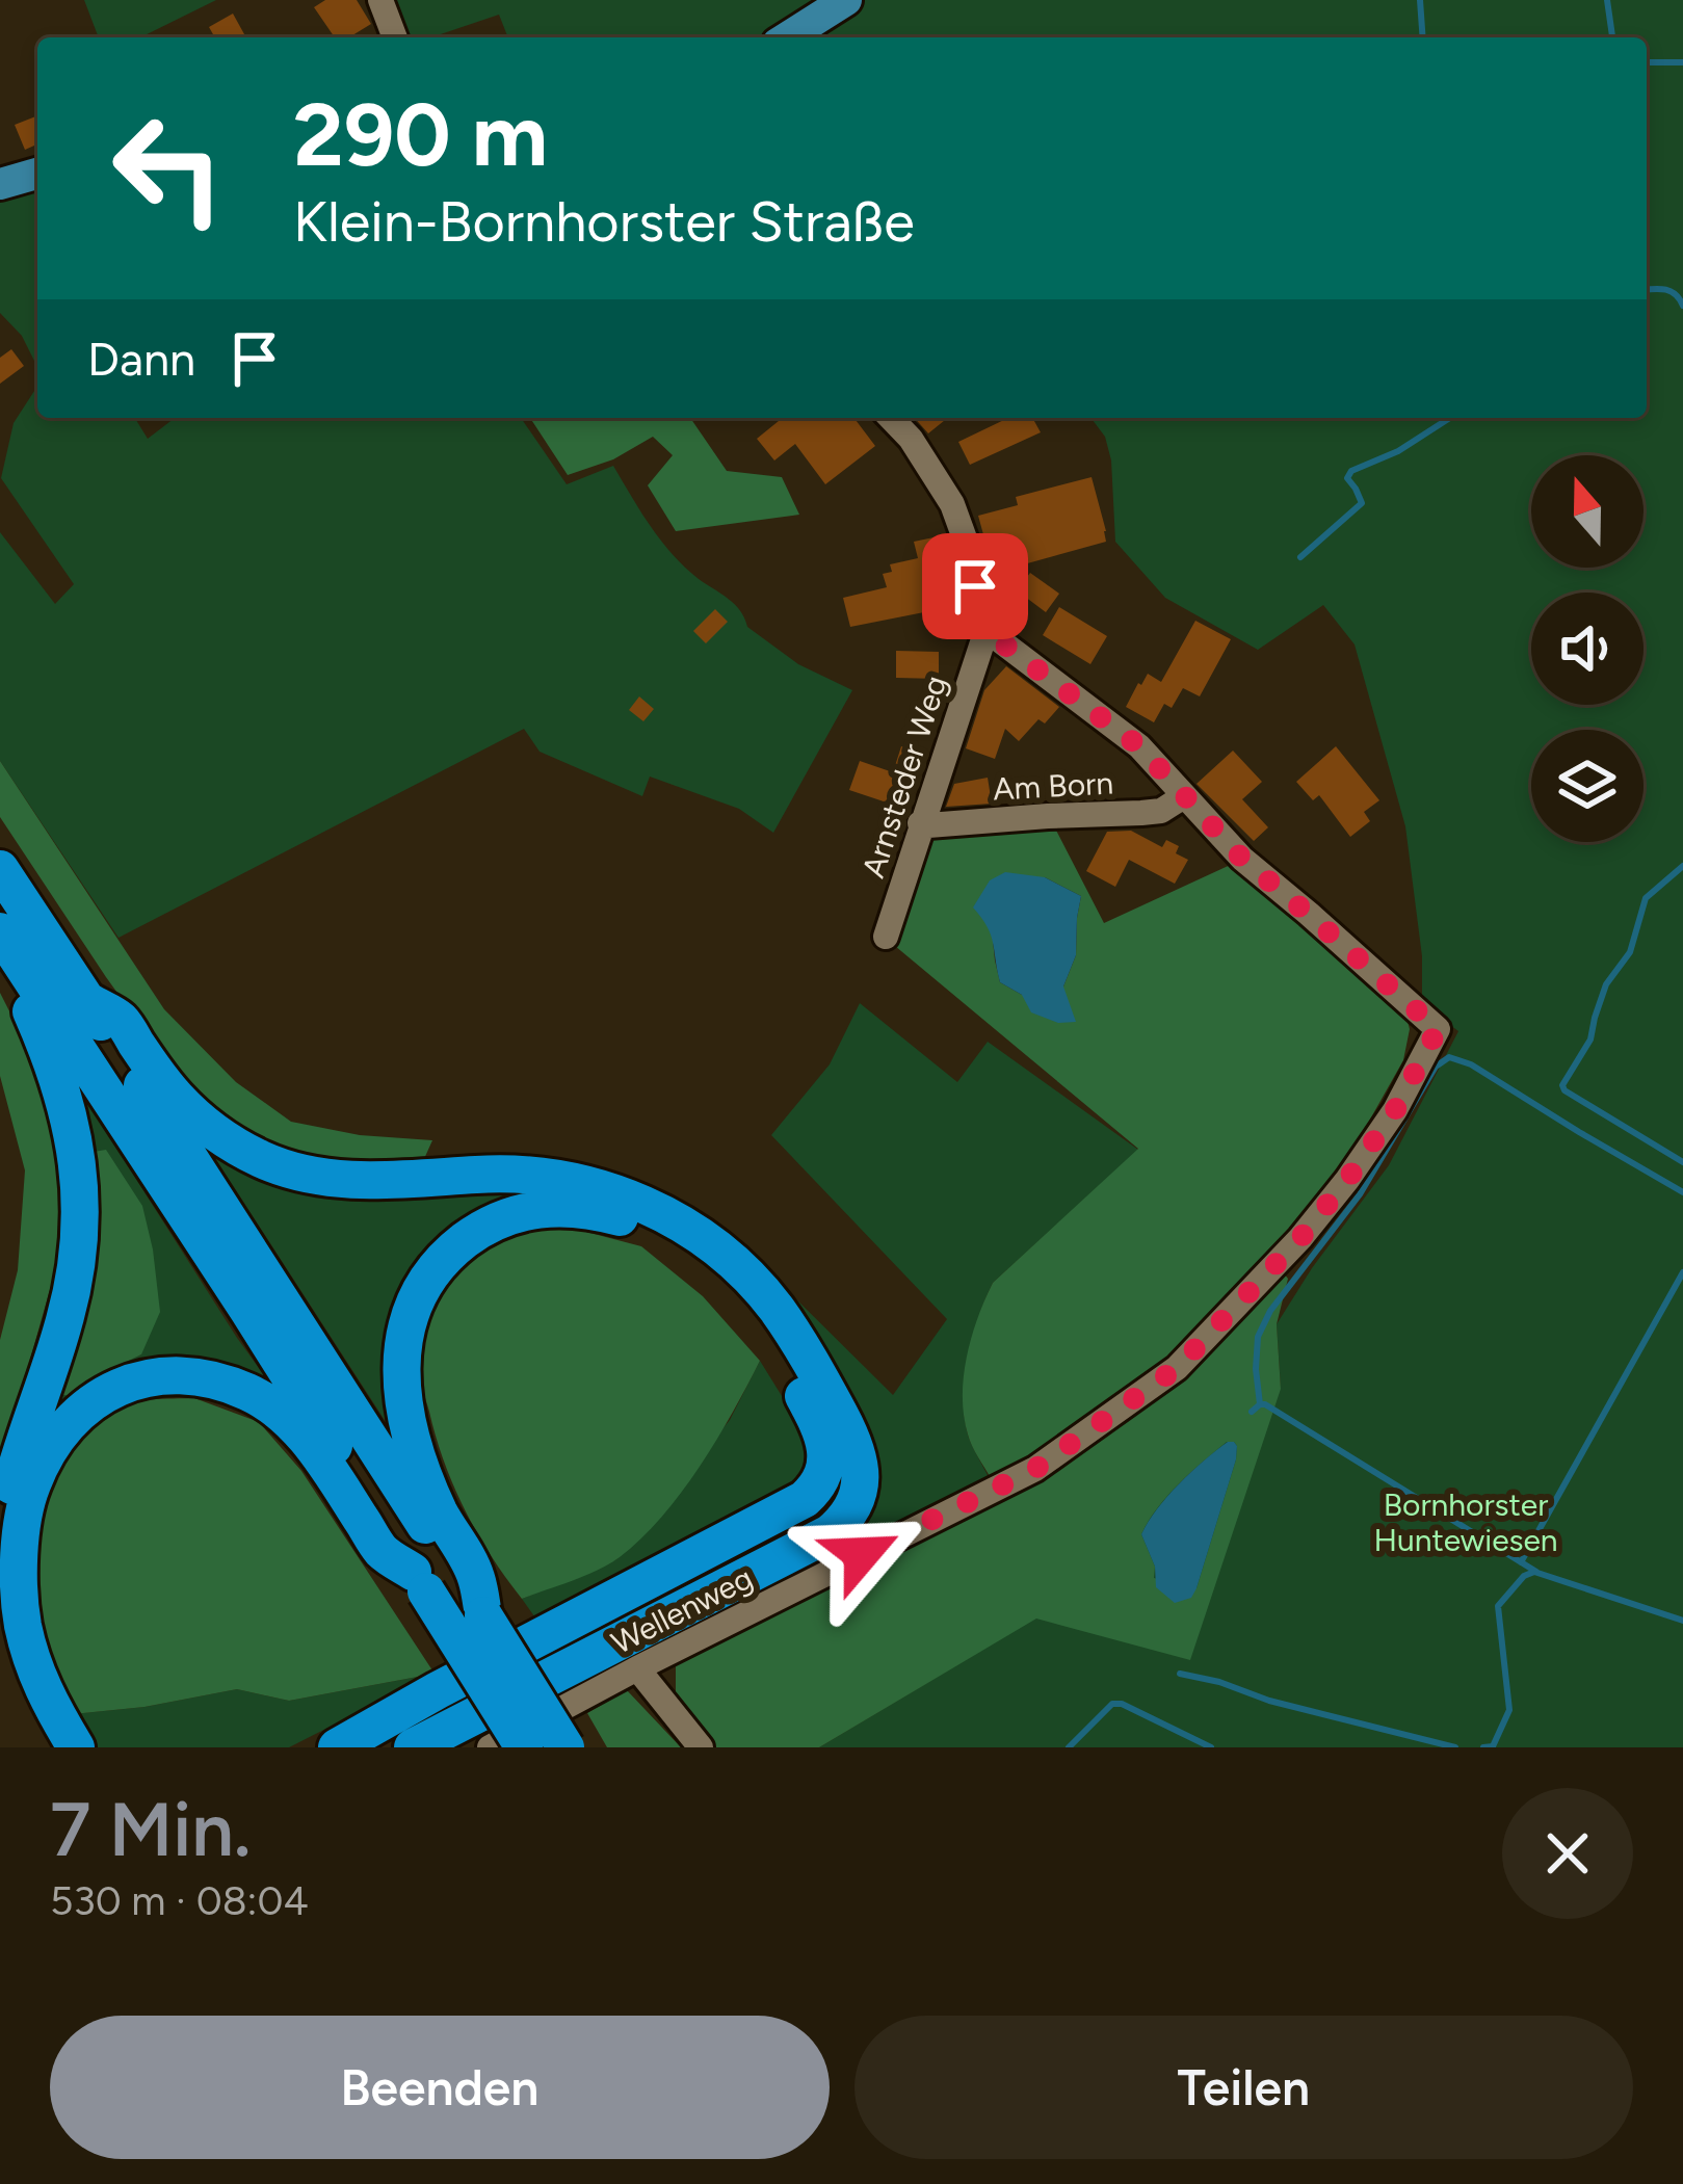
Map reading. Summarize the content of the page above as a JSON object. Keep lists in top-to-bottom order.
{
  "streets": {
    "street": ["Arnsteder Weg", "Am Born", "Wellenweg"]
  },
  "crossings": [
    ["Arnsteder Weg", "Am Born"],
    ["Am Born", "Wellenweg"]
  ],
  "parks": ["Bornhorster Huntewiesen"],
  "north": "top",
  "page": {
    "turn": ["290 m", "Klein-Bornhorster Straße"],
    "then": "Dann",
    "heading": ["7 Min.", "530 m · 08:04"],
    "buttons": ["Beenden", "Teilen"]
  }
}
